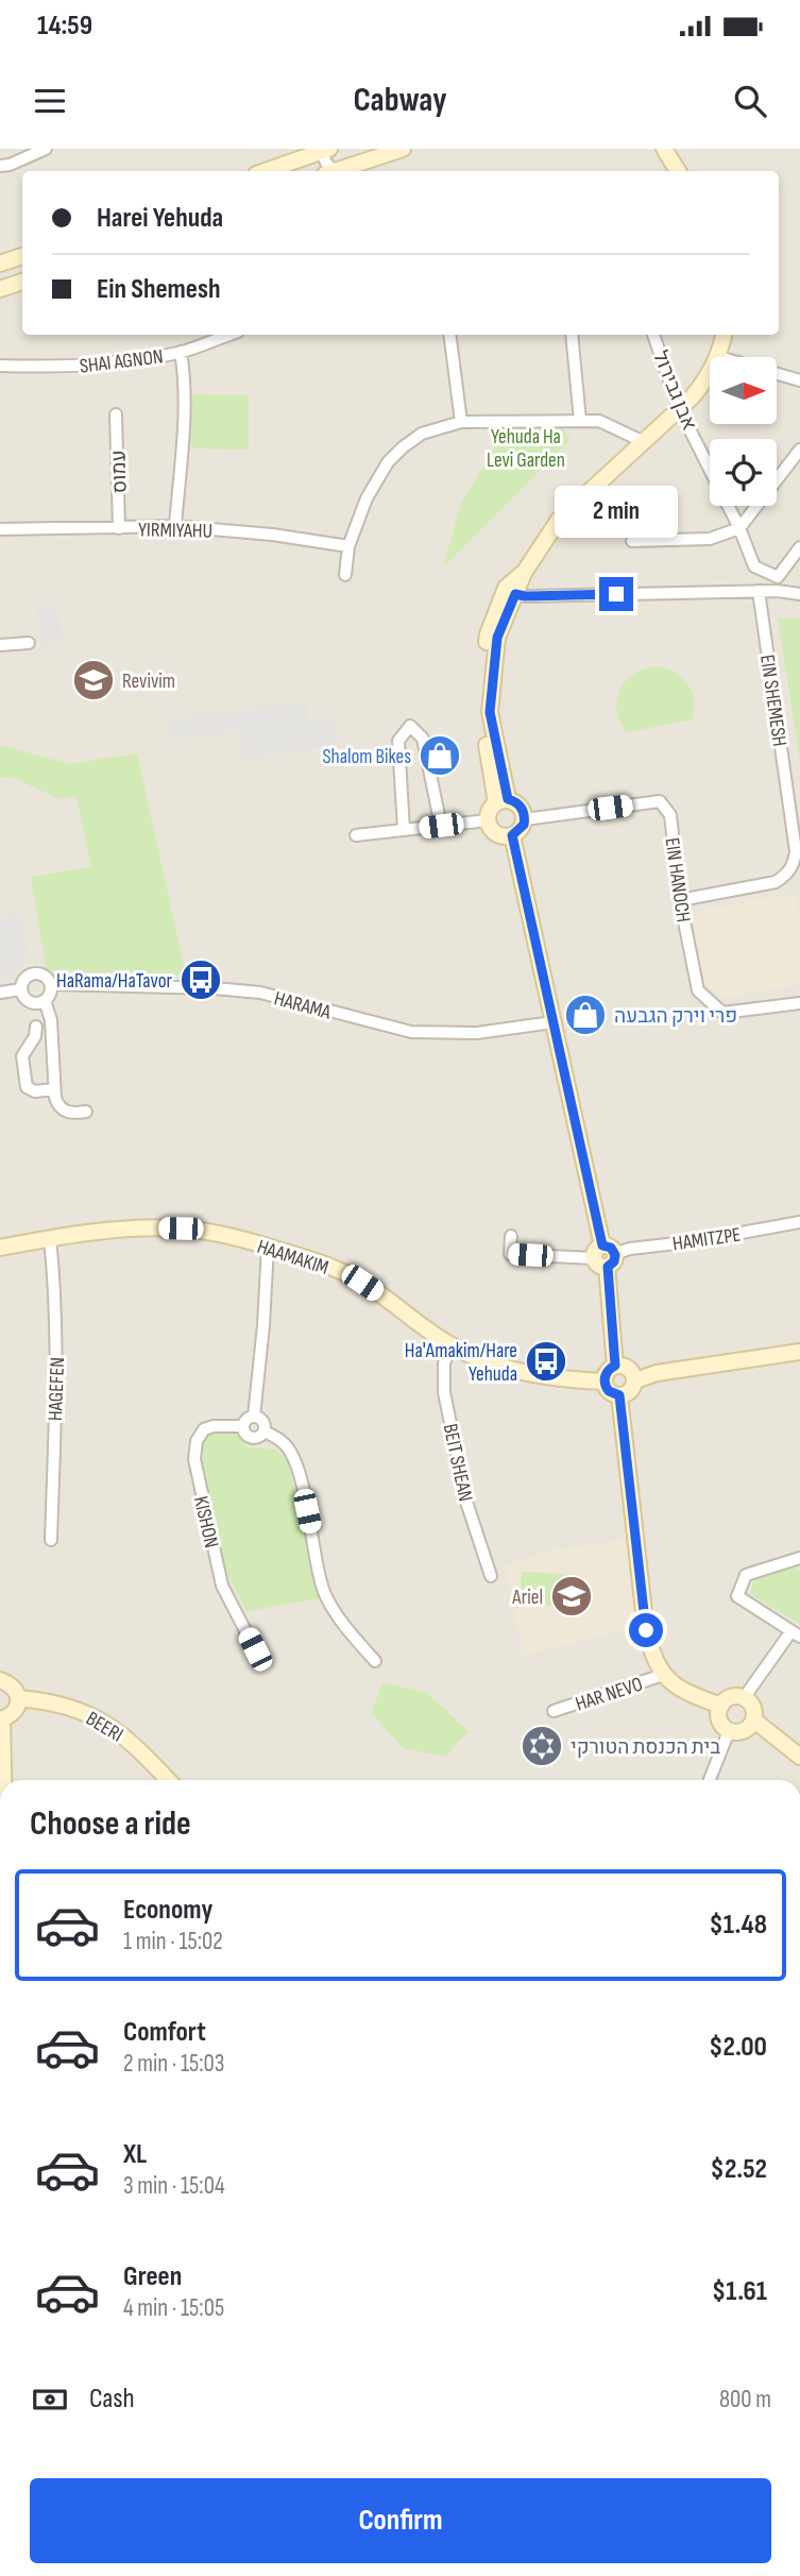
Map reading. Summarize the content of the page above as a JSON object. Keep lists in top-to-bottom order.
{
  "streets": {
    "street": [
      "SHAI AGNON",
      "אבן גבירול",
      "עמוס",
      "YIRMIYAHU",
      "EIN SHEMESH",
      "EIN HANOCH",
      "HARAMA",
      "HAMITZPE",
      "HAAMAKIM",
      "HAGEFEN",
      "BEIT SHEAN",
      "KISHON",
      "HAR NEVO",
      "BEERI"
    ]
  },
  "crossings": [
    ["עמוס", "YIRMIYAHU"],
    ["EIN SHEMESH", "EIN HANOCH"],
    ["HAAMAKIM", "HAGEFEN"],
    ["HAAMAKIM", "BEIT SHEAN"]
  ],
  "parks": ["Yehuda Ha Levi Garden"],
  "places": {
    "school or university": ["Revivim", "Ariel"],
    "shop": ["Shalom Bikes", "פרי וירק הגבעה"],
    "bus stop": ["HaRama/HaTavor", "Ha'Amakim/Hare Yehuda"],
    "synagogue": ["בית הכנסת הטורקי"]
  },
  "north": "right",
  "page": {
    "status": "14:59",
    "header": "Cabway",
    "banner": ["Harei Yehuda", "Ein Shemesh"],
    "bubble": "2 min",
    "heading": "Choose a ride",
    "list": [
      {
        "name": "Economy",
        "note": "1 min · 15:02",
        "value": "$1.48"
      },
      {
        "name": "Comfort",
        "note": "2 min · 15:03",
        "value": "$2.00"
      },
      {
        "name": "XL",
        "note": "3 min · 15:04",
        "value": "$2.52"
      },
      {
        "name": "Green",
        "note": "4 min · 15:05",
        "value": "$1.61"
      }
    ],
    "pay": ["Cash", "800 m"],
    "buttons": "Confirm"
  }
}
